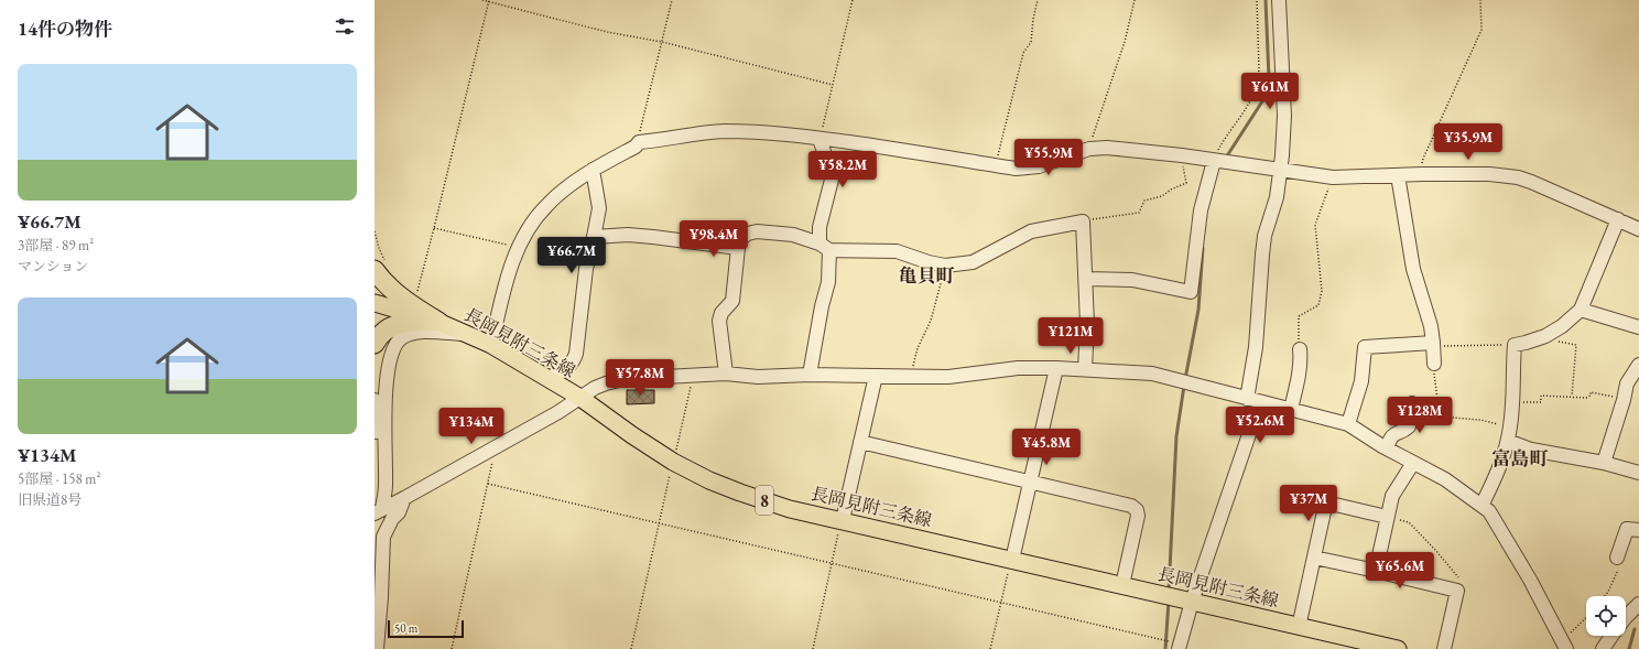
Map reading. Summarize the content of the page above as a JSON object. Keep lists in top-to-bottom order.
{
  "streets": {
    "main road": ["長岡見附三条線", "8"]
  },
  "districts": ["亀貝町", "富島町"],
  "scale_bar": "50 m",
  "page": {
    "heading": "14件の物件",
    "list": [
      {
        "name": "¥66.7M",
        "note": "3部屋 · 89 m² · マンション"
      },
      {
        "name": "¥134M",
        "note": "5部屋 · 158 m² · 旧県道8号"
      }
    ],
    "price": [
      "¥61M",
      "¥35.9M",
      "¥55.9M",
      "¥58.2M",
      "¥98.4M",
      "¥66.7M",
      "¥121M",
      "¥57.8M",
      "¥128M",
      "¥52.6M",
      "¥134M",
      "¥45.8M",
      "¥37M",
      "¥65.6M"
    ],
    "scale": "50 m"
  }
}
